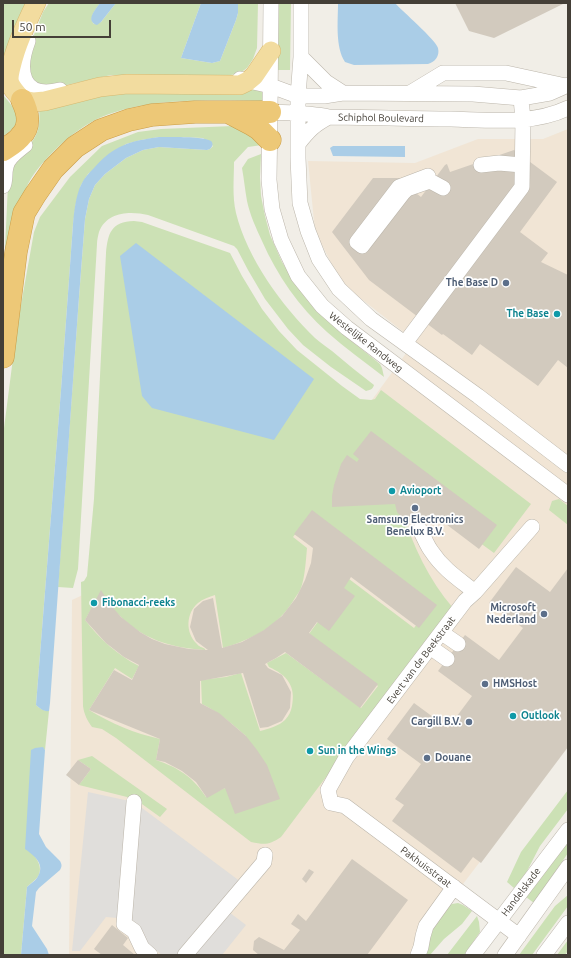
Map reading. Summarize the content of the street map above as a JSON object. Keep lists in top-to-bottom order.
{
  "streets": {
    "street": [
      "Schiphol Boulevard",
      "Westelijke Randweg",
      "Evert van de Beekstraat",
      "Pakhuisstraat",
      "Handelskade"
    ]
  },
  "crossings": [
    ["Schiphol Boulevard", "Westelijke Randweg"],
    ["Evert van de Beekstraat", "Pakhuisstraat"],
    ["Pakhuisstraat", "Handelskade"]
  ],
  "places": [
    "The Base D",
    "The Base",
    "Avioport",
    "Samsung Electronics Benelux B.V.",
    "Fibonacci-reeks",
    "Microsoft Nederland",
    "HMSHost",
    "Outlook",
    "Cargill B.V.",
    "Sun in the Wings",
    "Douane"
  ],
  "scale_bar": "50 m"
}
